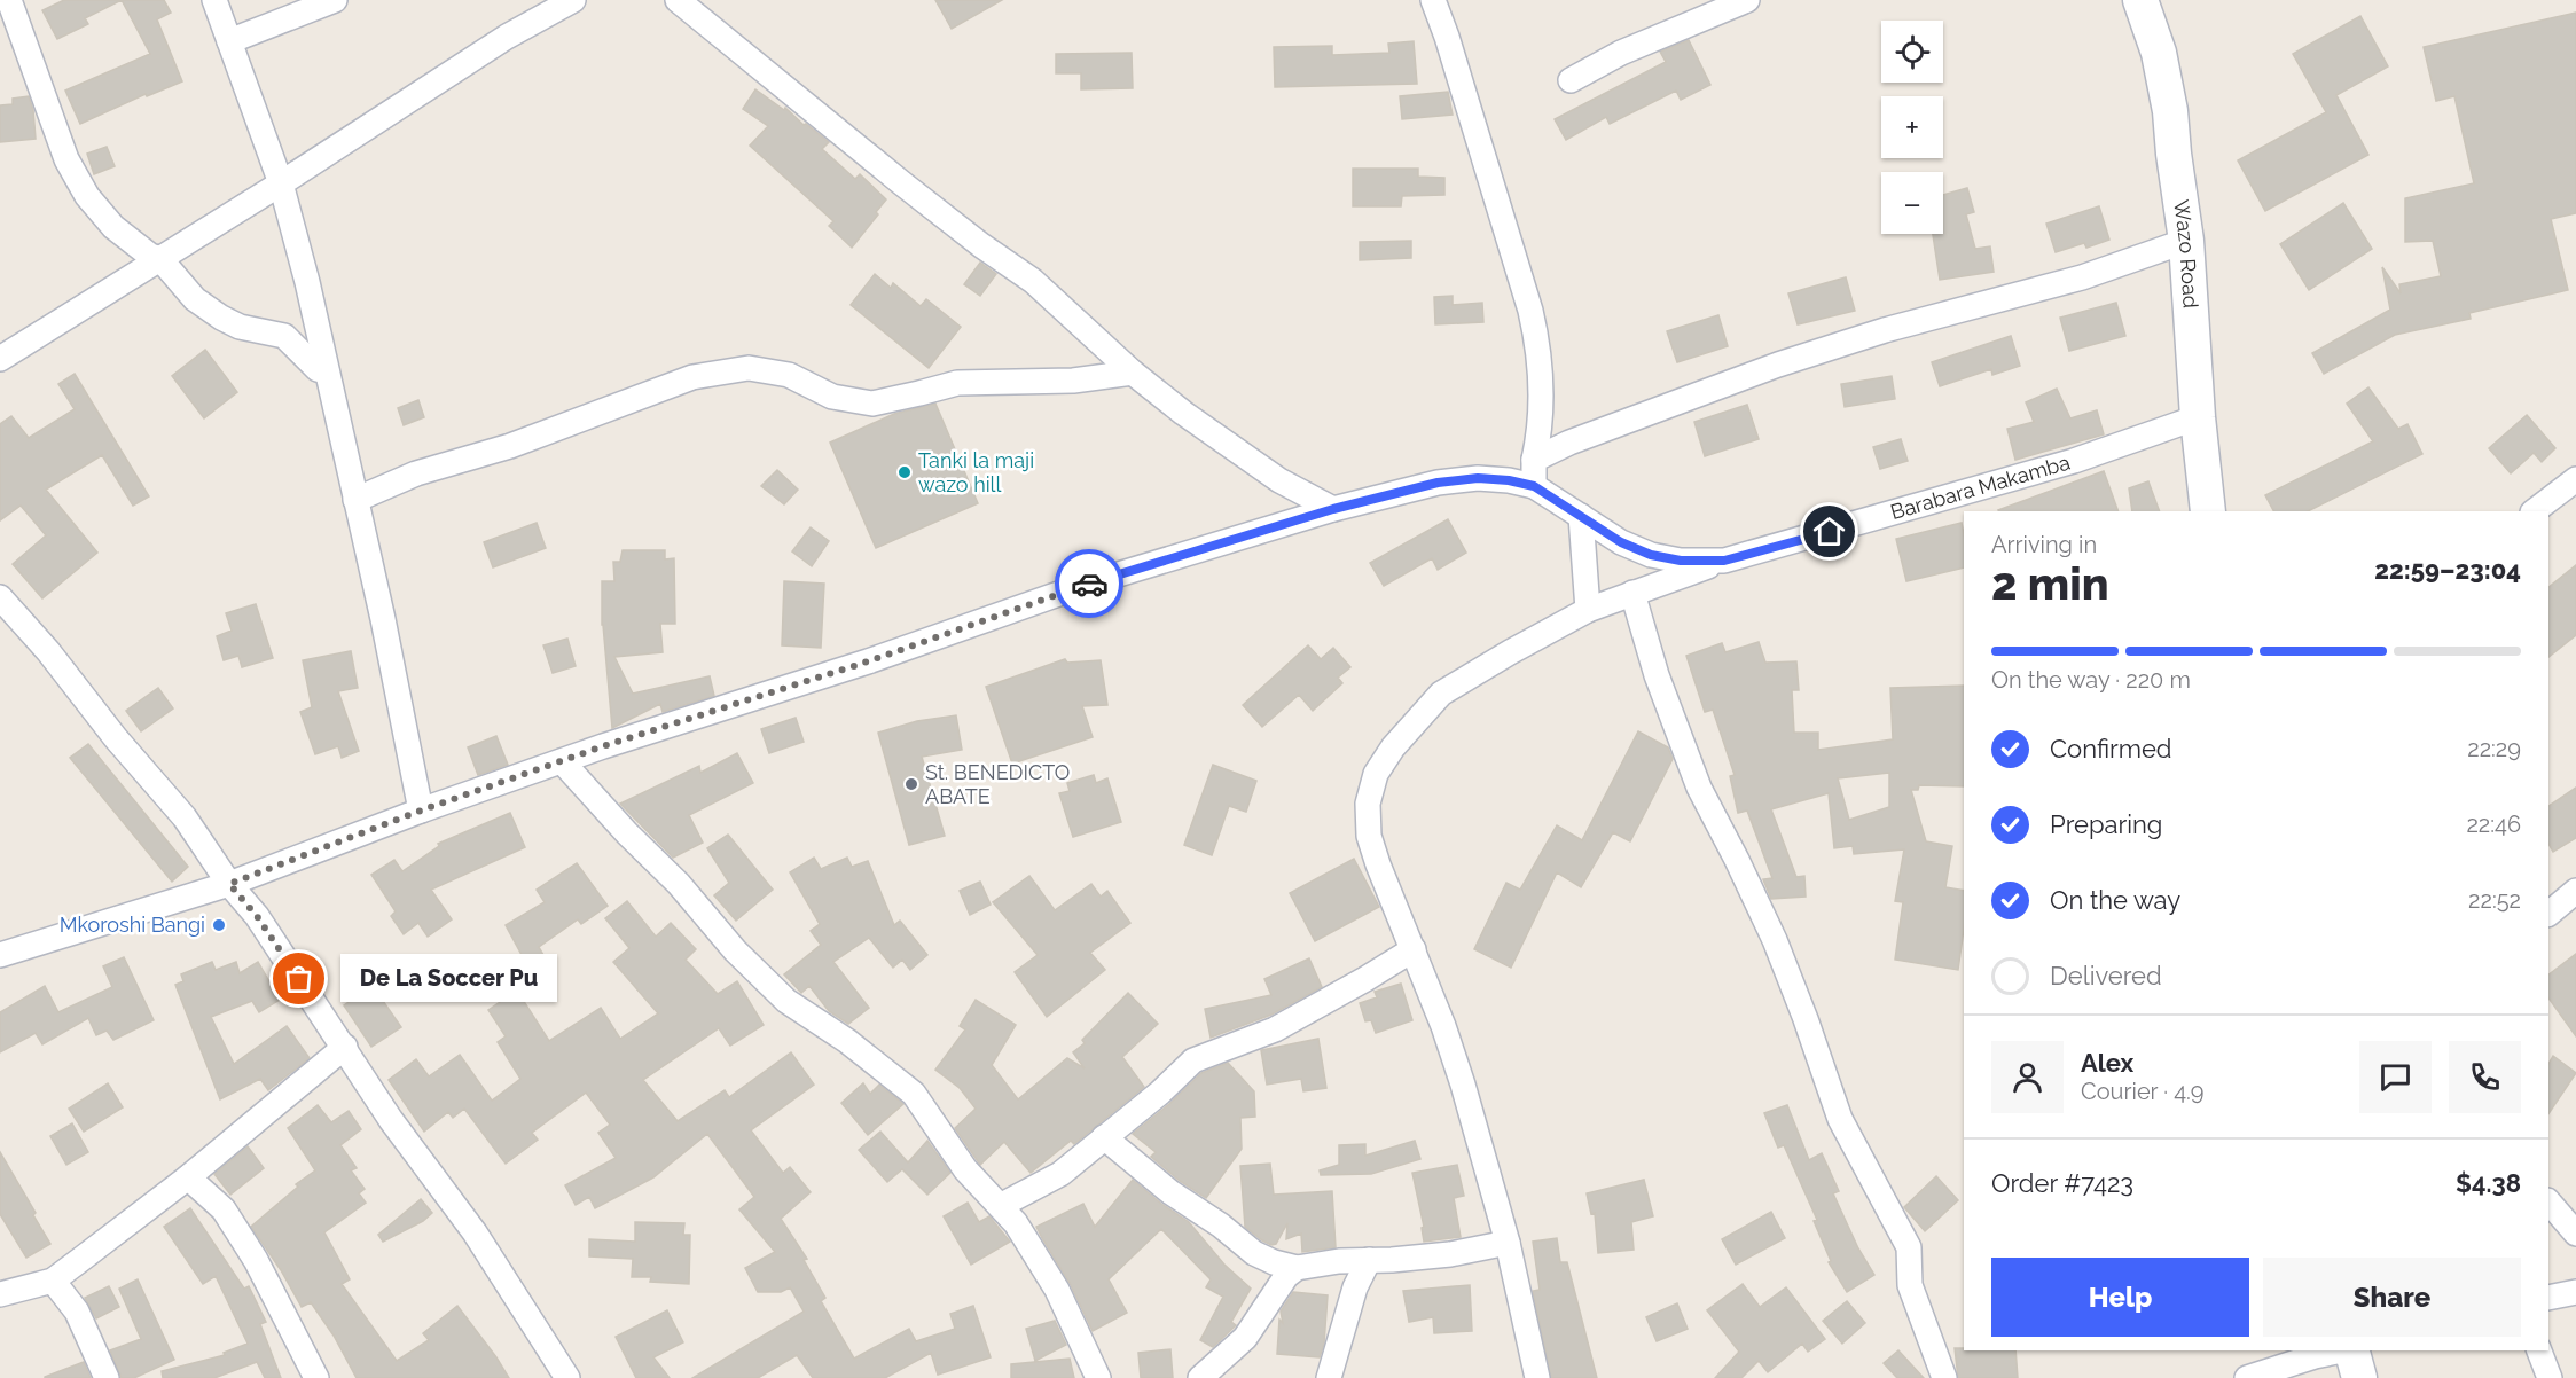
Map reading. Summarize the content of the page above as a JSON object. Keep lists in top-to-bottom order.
{
  "streets": {
    "main road": ["Wazo Road"],
    "street": ["Barabara Makamba"]
  },
  "crossings": [
    ["Wazo Road", "Barabara Makamba"]
  ],
  "places": [
    "Tanki la maji wazo hill",
    "St. BENEDICTO ABATE",
    "Mkoroshi Bangi",
    "De La Soccer Pu"
  ],
  "page": {
    "map_buttons": ["+", "−"],
    "heading": ["2 min", "Arriving in", "22:59–23:04"],
    "panel": [
      "Alex",
      "Courier · 4.9",
      "Order #7423",
      "$4.38"
    ],
    "bar": "On the way · 220 m",
    "list": [
      ["Confirmed", "22:29"],
      ["Preparing", "22:46"],
      ["On the way", "22:52"],
      "Delivered"
    ],
    "bubble": "De La Soccer Pu",
    "buttons": ["Help", "Share"]
  }
}
